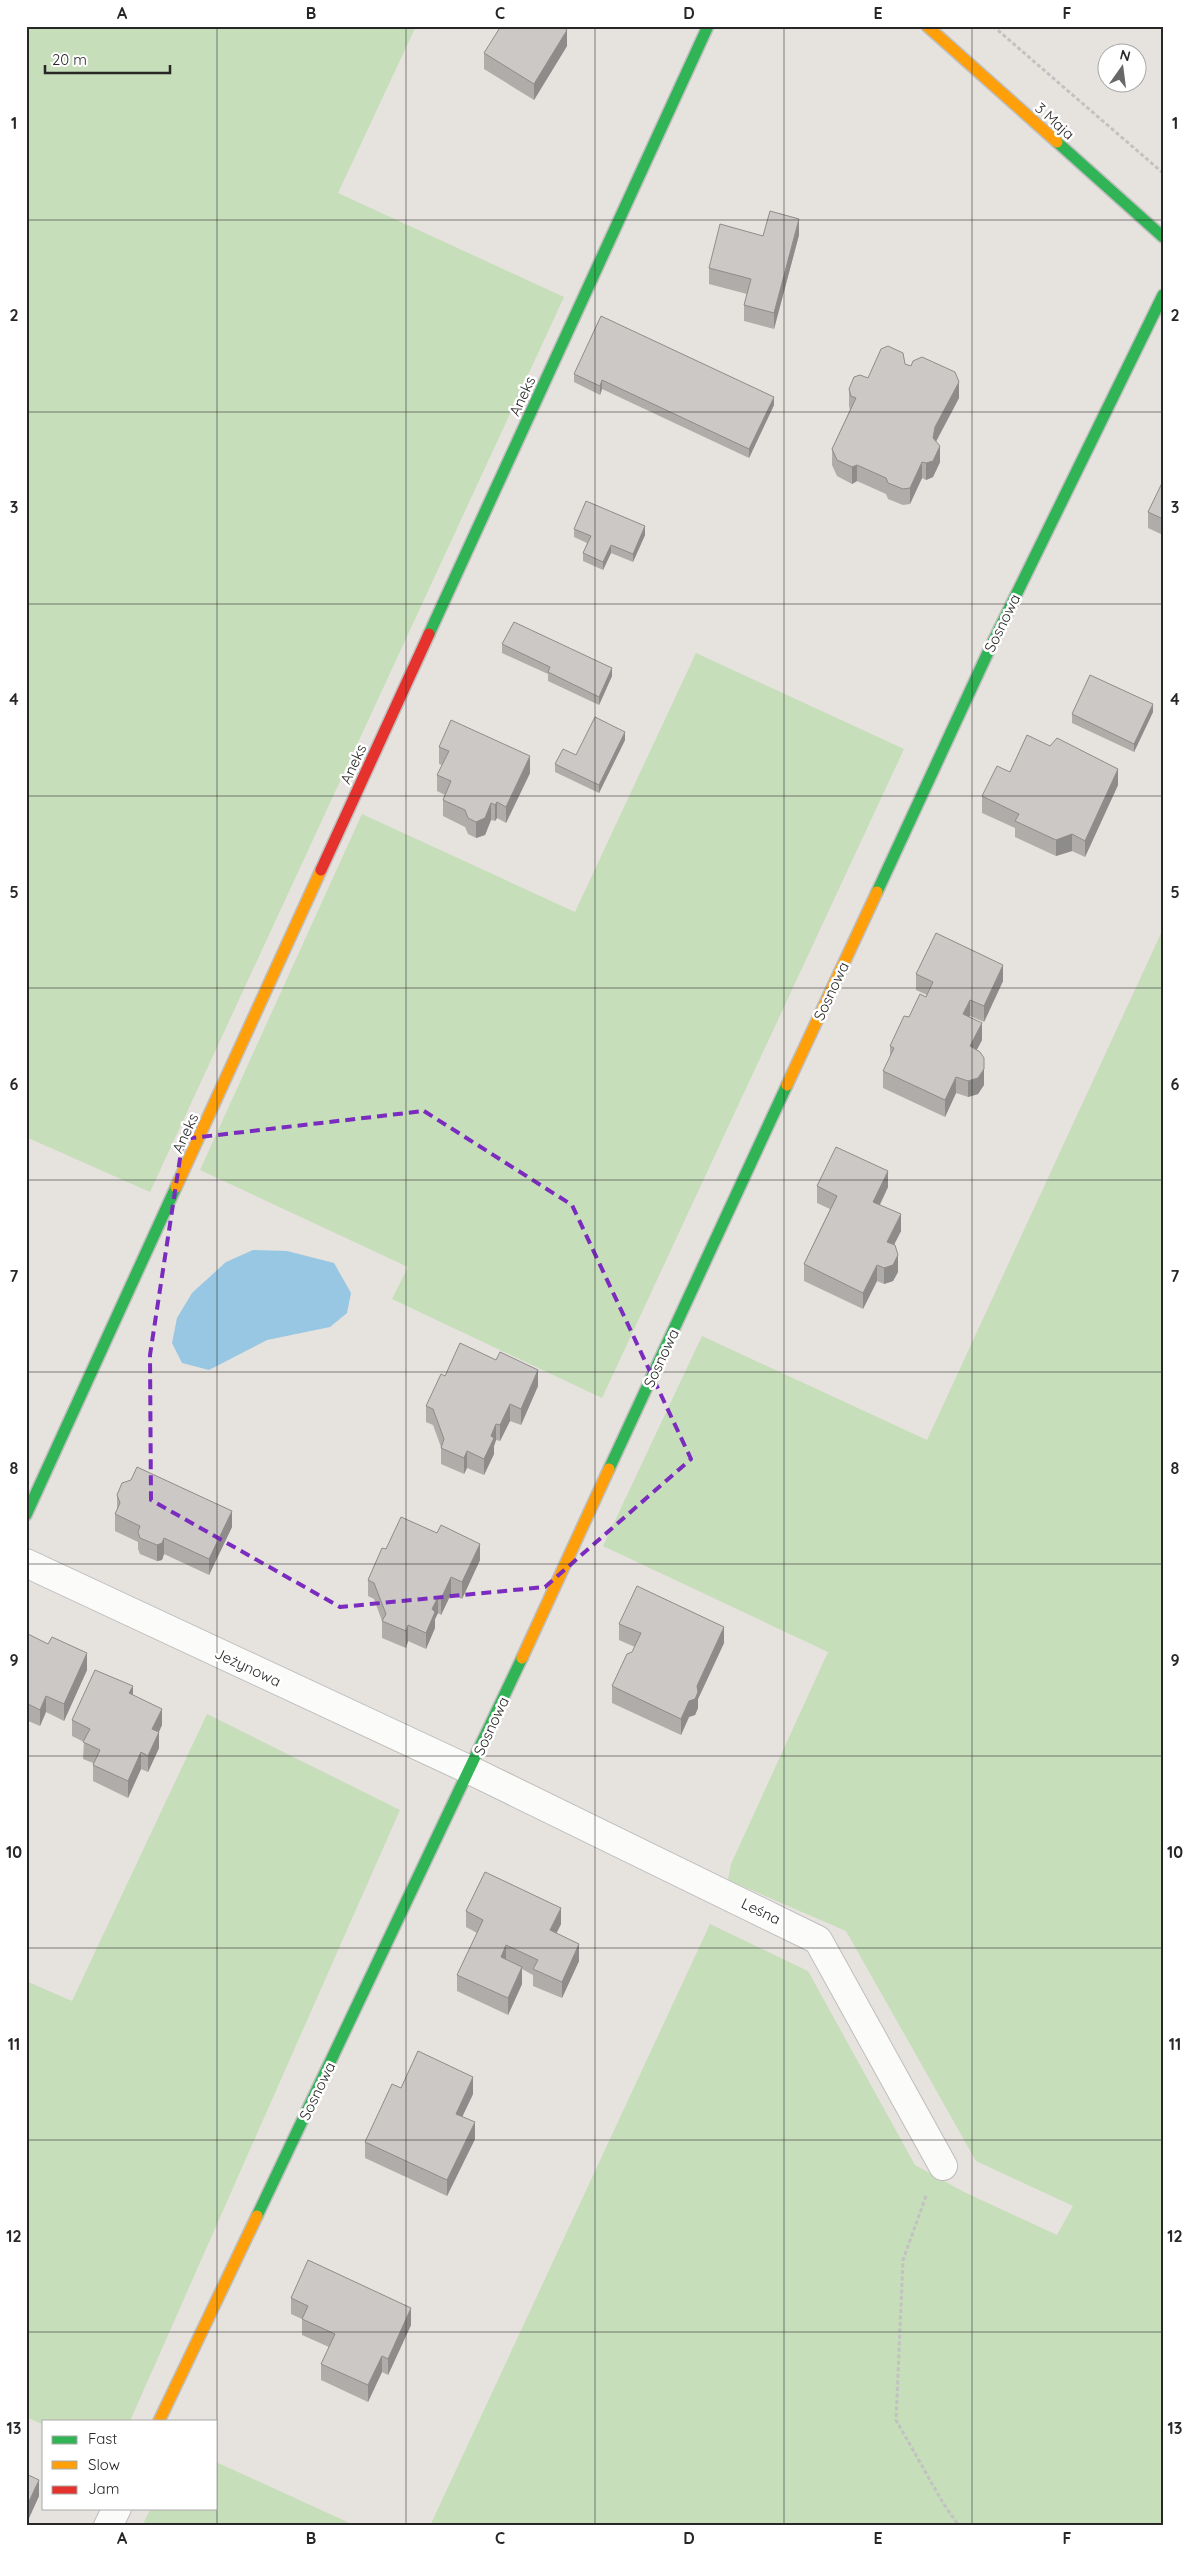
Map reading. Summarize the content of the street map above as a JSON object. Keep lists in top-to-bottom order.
{
  "streets": {
    "street": [
      "3 Maja",
      "Aneks",
      "Sosnowa",
      "Jeżynowa",
      "Leśna"
    ]
  },
  "crossings": [
    ["Sosnowa", "Jeżynowa"],
    ["Sosnowa", "Leśna"],
    ["Jeżynowa", "Leśna"]
  ],
  "legend": ["Fast", "Slow", "Jam"],
  "scale_bar": "20 m",
  "north": "top",
  "grid": {
    "columns": [
      "A",
      "B",
      "C",
      "D",
      "E",
      "F"
    ],
    "rows": [
      "1",
      "2",
      "3",
      "4",
      "5",
      "6",
      "7",
      "8",
      "9",
      "10",
      "11",
      "12",
      "13"
    ]
  }
}
